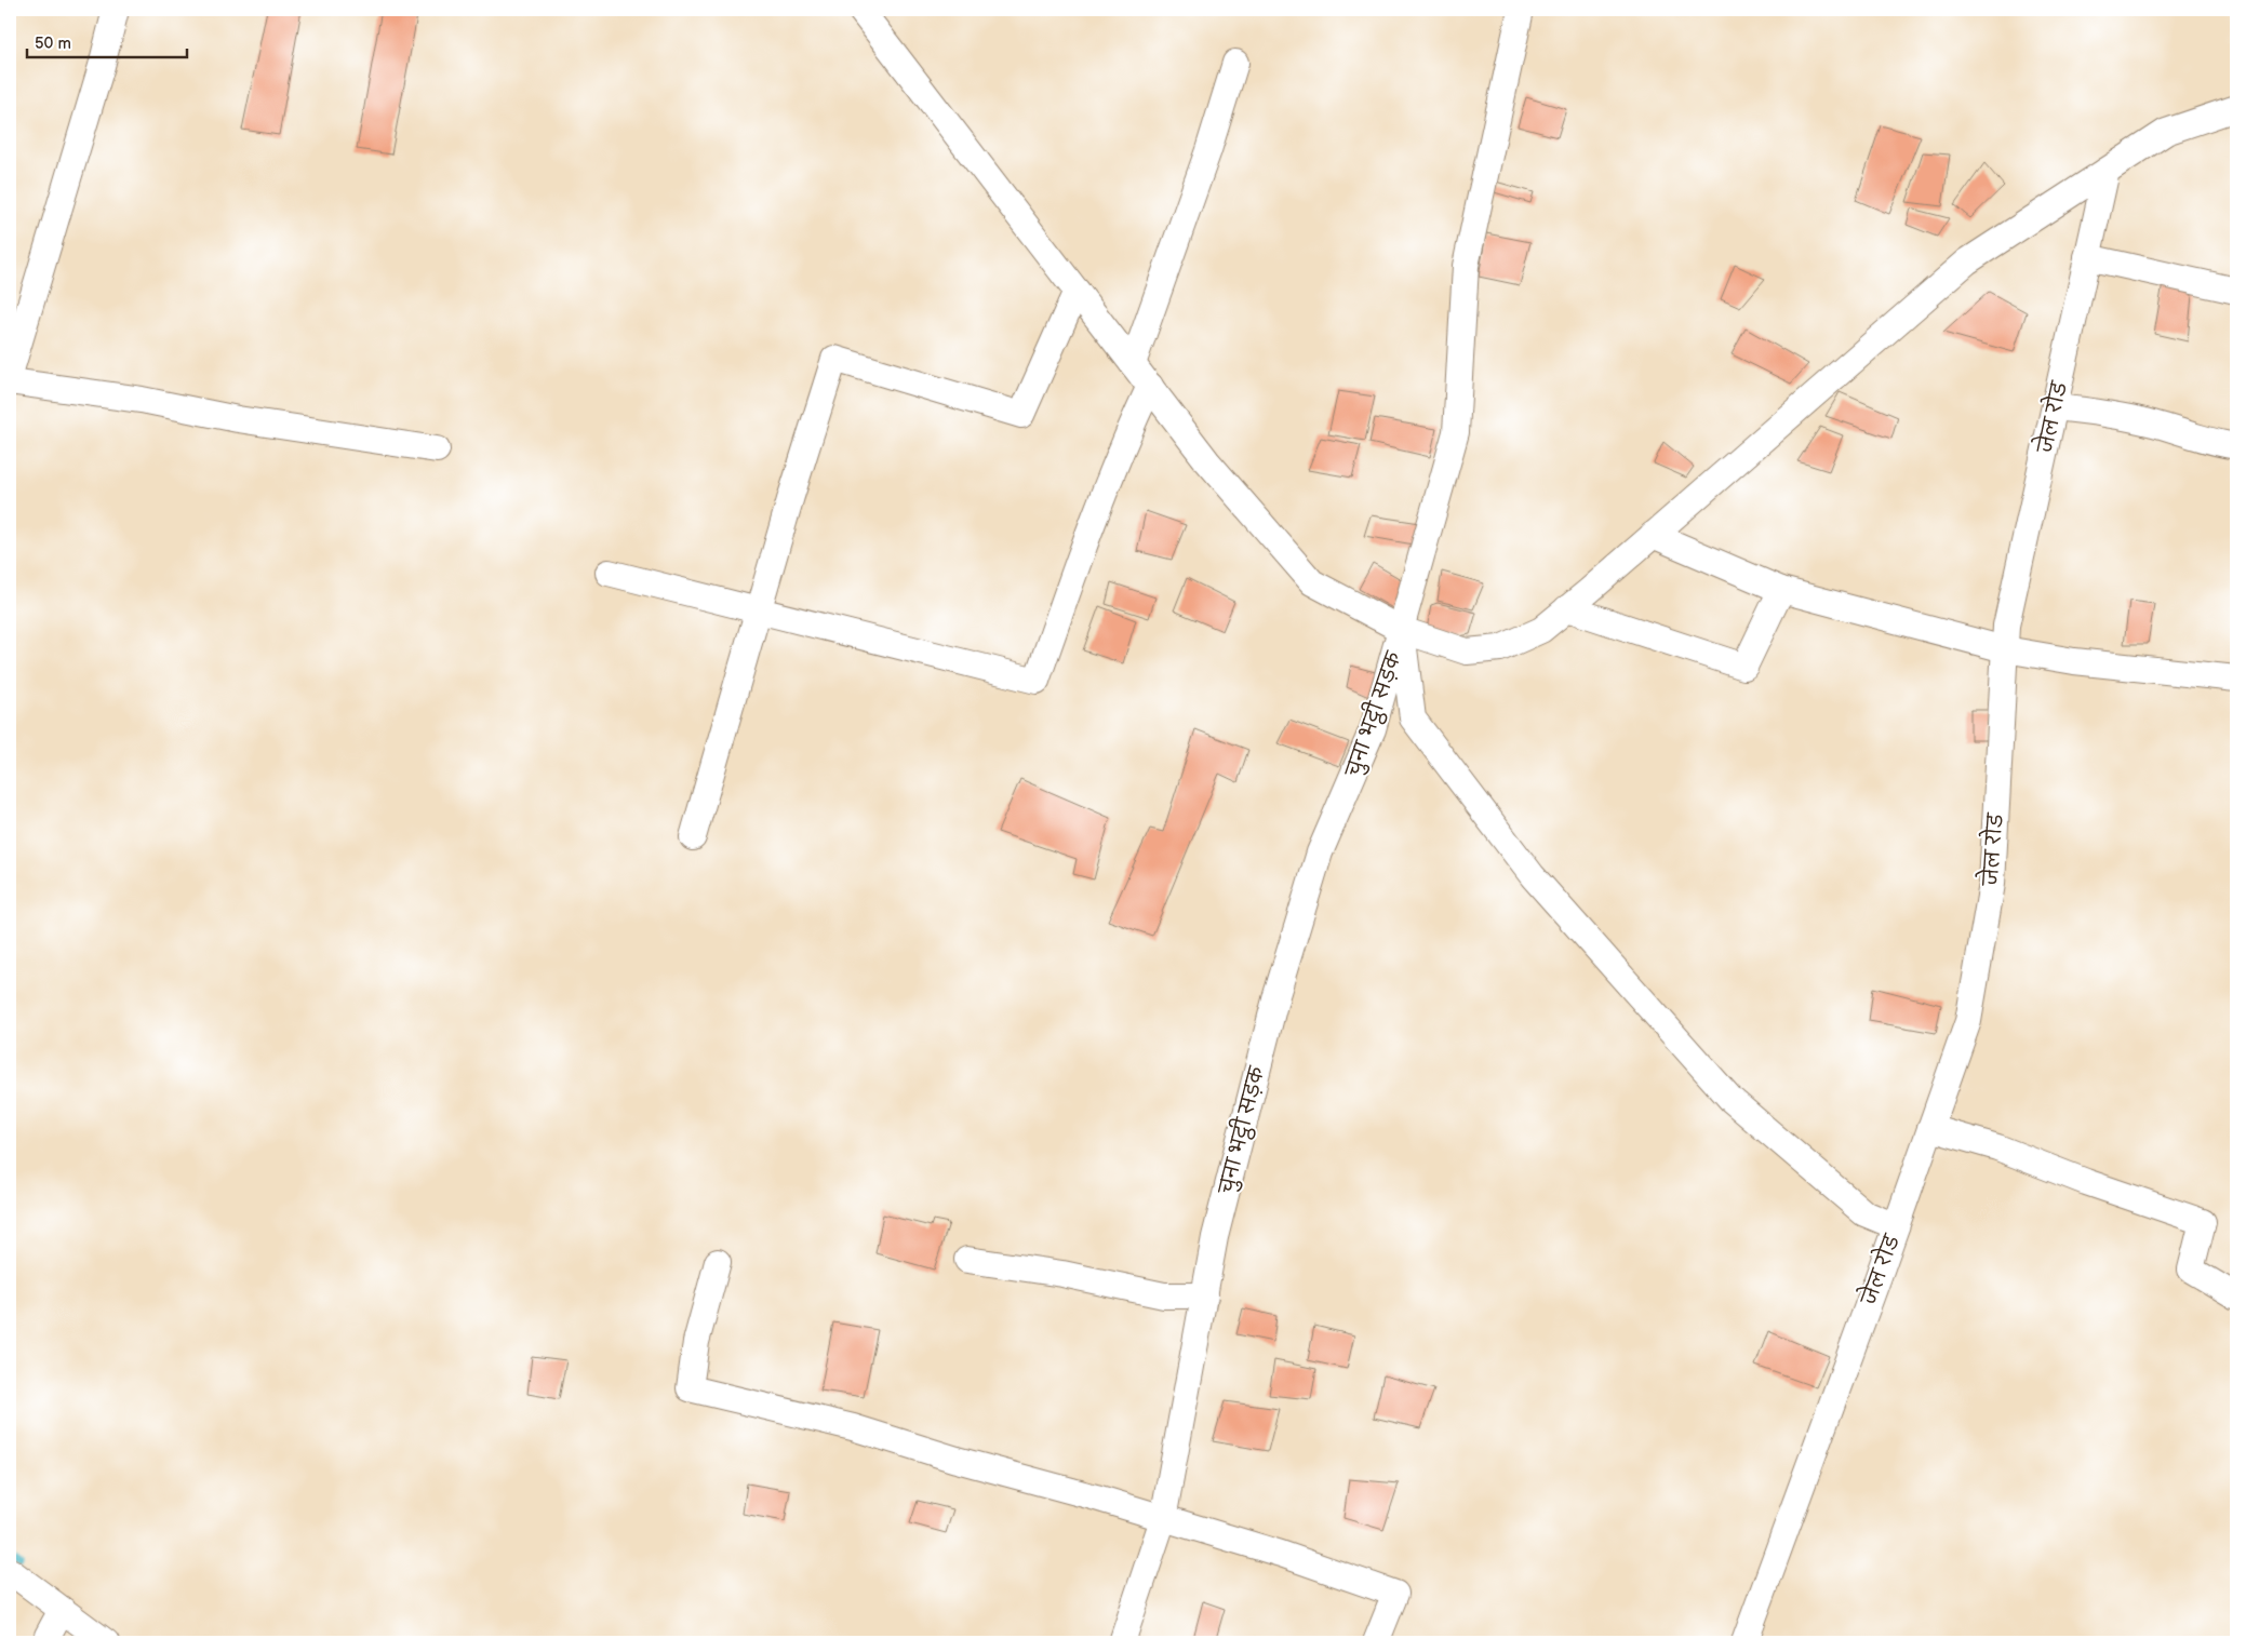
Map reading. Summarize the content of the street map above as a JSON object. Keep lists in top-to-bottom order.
{
  "streets": {
    "street": ["जेल रोड", "चुना भट्ठी सड़क"]
  },
  "scale_bar": "50 m"
}
